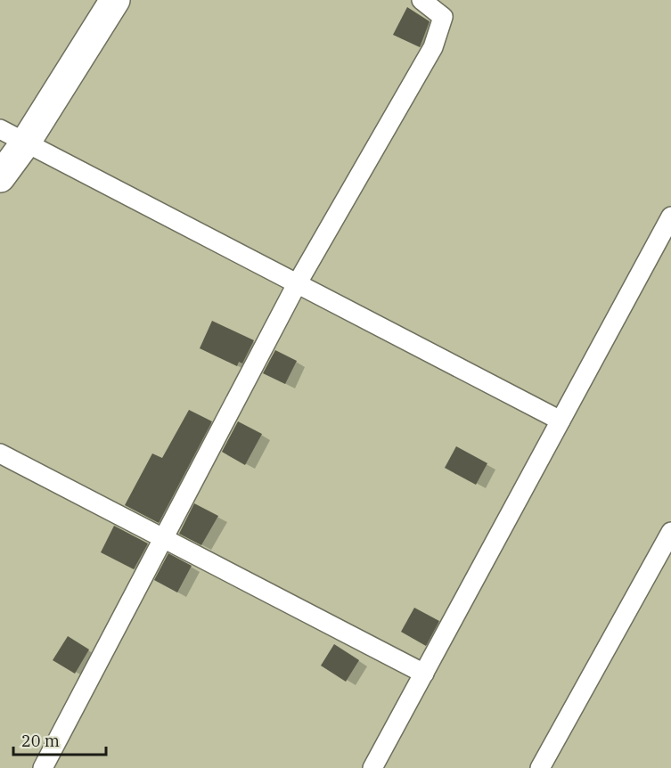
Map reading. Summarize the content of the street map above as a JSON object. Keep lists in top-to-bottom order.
{
  "scale_bar": "20 m"
}
